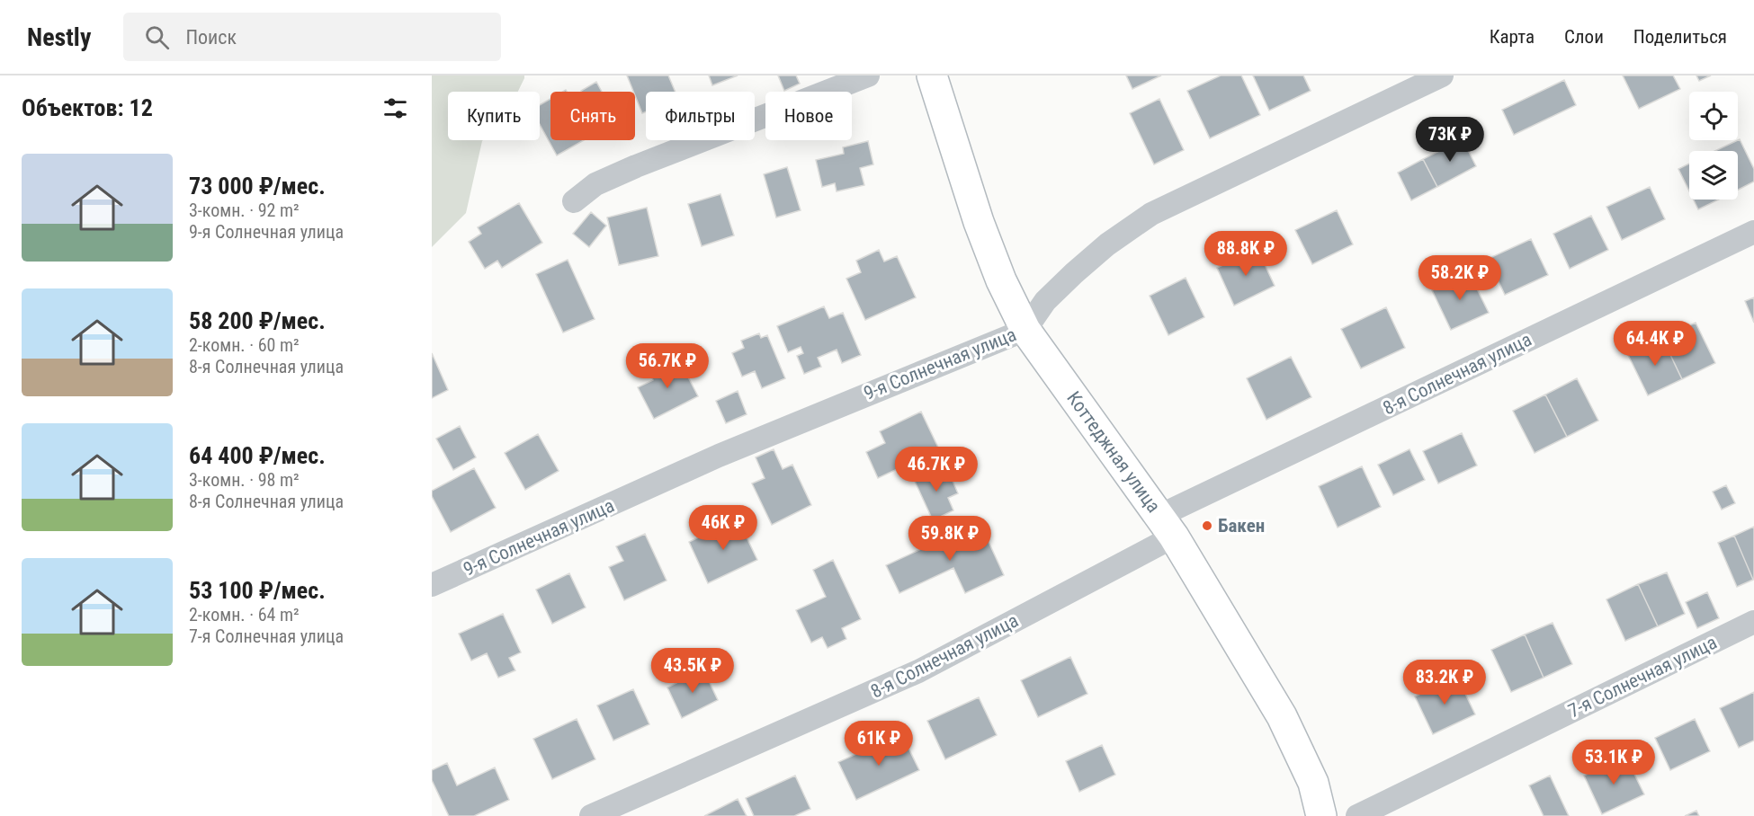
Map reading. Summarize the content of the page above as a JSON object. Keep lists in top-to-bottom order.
{
  "streets": {
    "street": [
      "9-я Солнечная улица",
      "8-я Солнечная улица",
      "Коттеджная улица",
      "7-я Солнечная улица"
    ]
  },
  "crossings": [
    ["9-я Солнечная улица", "Коттеджная улица"],
    ["8-я Солнечная улица", "Коттеджная улица"]
  ],
  "places": ["Бакен"],
  "page": {
    "header": "Nestly",
    "search": "Поиск",
    "nav": ["Карта", "Слои", "Поделиться"],
    "heading": "Объектов: 12",
    "chip": [
      "Купить",
      "Снять",
      "Фильтры",
      "Новое"
    ],
    "price": [
      "73K ₽",
      "88.8K ₽",
      "58.2K ₽",
      "64.4K ₽",
      "56.7K ₽",
      "46.7K ₽",
      "46K ₽",
      "59.8K ₽",
      "43.5K ₽",
      "83.2K ₽",
      "61K ₽",
      "53.1K ₽"
    ],
    "list": [
      {
        "name": "73 000 ₽/мес.",
        "note": "3-комн. · 92 m² · 9-я Солнечная улица"
      },
      {
        "name": "58 200 ₽/мес.",
        "note": "2-комн. · 60 m² · 8-я Солнечная улица"
      },
      {
        "name": "64 400 ₽/мес.",
        "note": "3-комн. · 98 m² · 8-я Солнечная улица"
      },
      {
        "name": "53 100 ₽/мес.",
        "note": "2-комн. · 64 m² · 7-я Солнечная улица"
      }
    ]
  }
}
